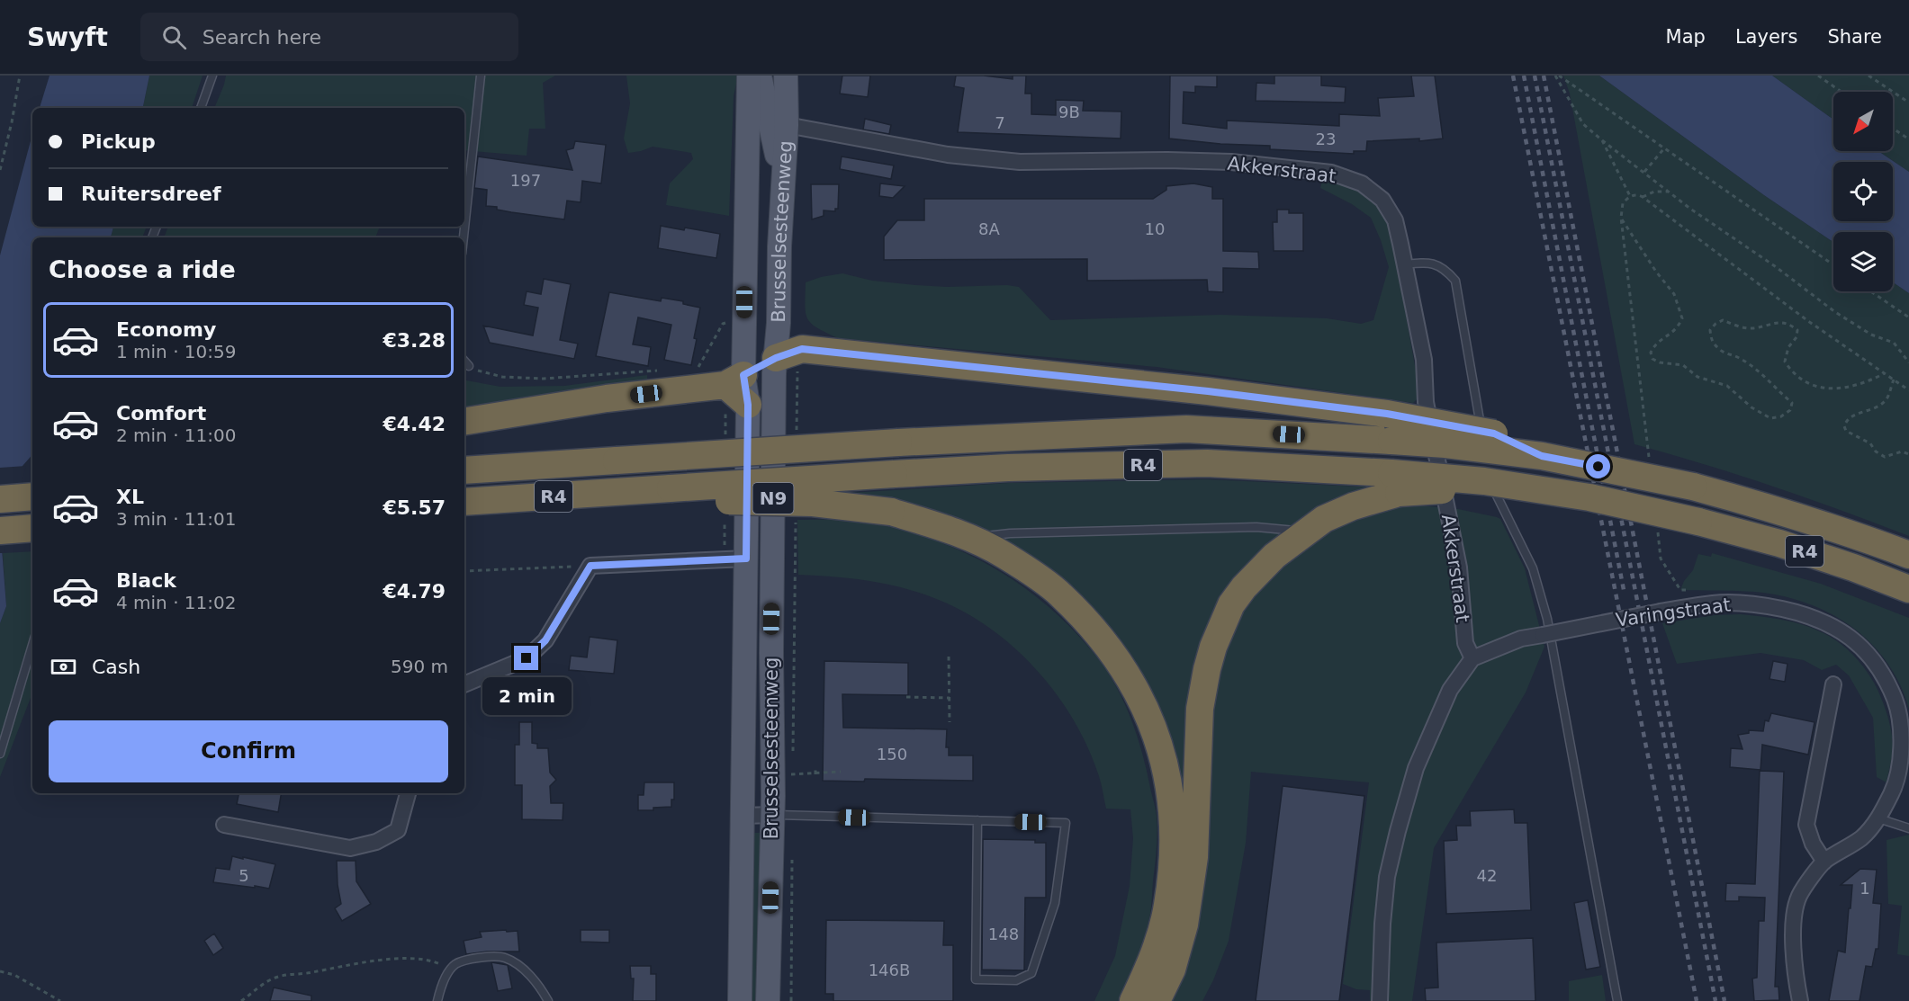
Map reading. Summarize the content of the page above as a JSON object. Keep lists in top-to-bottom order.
{
  "streets": {
    "highway": ["R4"],
    "main road": ["Brusselsesteenweg", "N9"],
    "street": ["Akkerstraat", "Varingstraat"]
  },
  "crossings": [
    ["Akkerstraat", "Brusselsesteenweg"],
    ["Akkerstraat", "Varingstraat"]
  ],
  "house_numbers": [
    "9B",
    "7",
    "23",
    "197",
    "8A",
    "10",
    "150",
    "5",
    "42",
    "1",
    "148",
    "146B"
  ],
  "north": "bottom left",
  "page": {
    "header": "Swyft",
    "search": "Search here",
    "nav": ["Map", "Layers", "Share"],
    "banner": ["Pickup", "Ruitersdreef"],
    "heading": "Choose a ride",
    "list": [
      {
        "name": "Economy",
        "note": "1 min · 10:59",
        "value": "€3.28"
      },
      {
        "name": "Comfort",
        "note": "2 min · 11:00",
        "value": "€4.42"
      },
      {
        "name": "XL",
        "note": "3 min · 11:01",
        "value": "€5.57"
      },
      {
        "name": "Black",
        "note": "4 min · 11:02",
        "value": "€4.79"
      }
    ],
    "pay": ["Cash", "590 m"],
    "bubble": "2 min",
    "buttons": "Confirm"
  }
}
